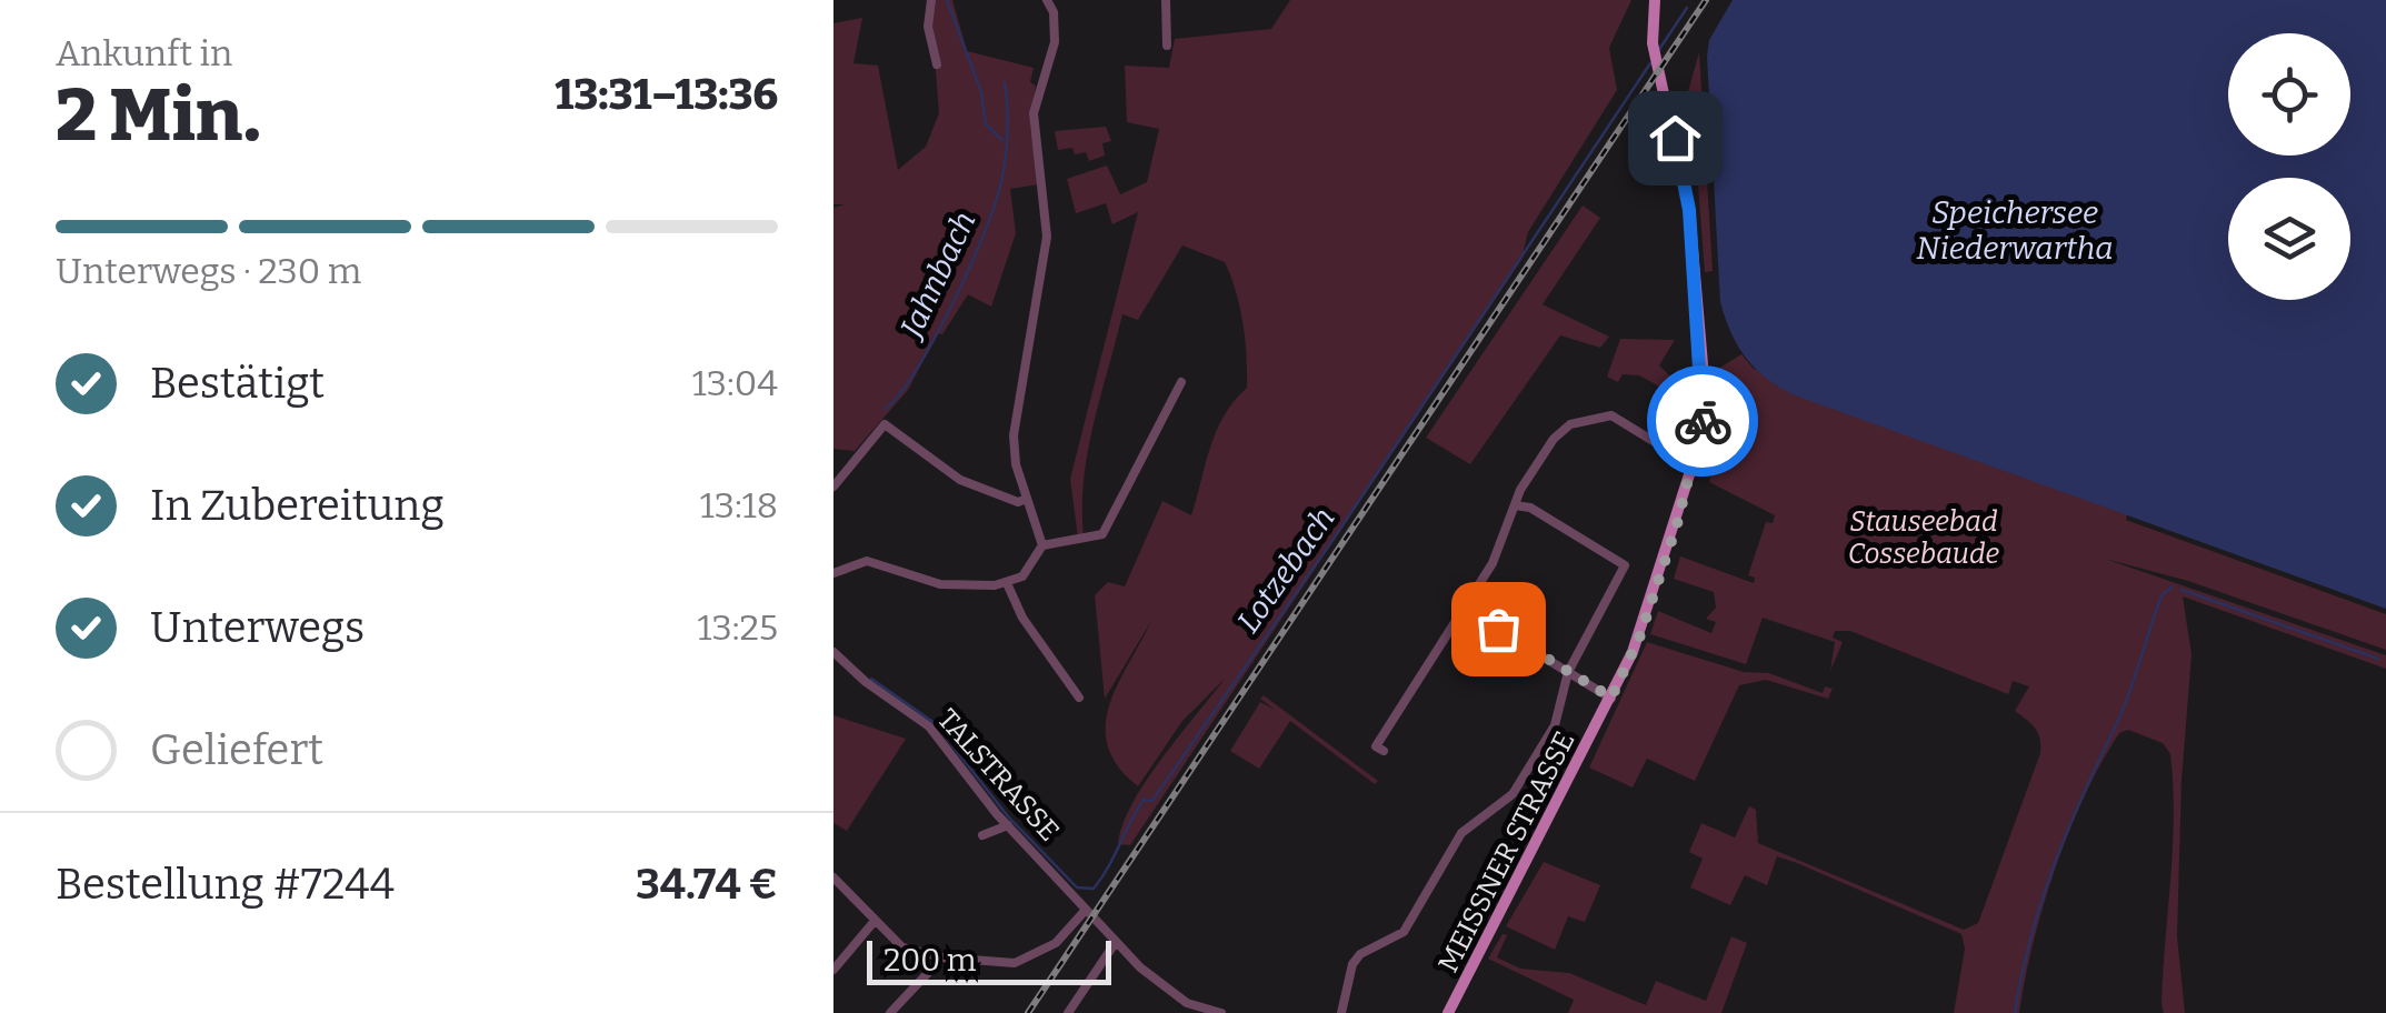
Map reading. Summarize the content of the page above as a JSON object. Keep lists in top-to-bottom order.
{
  "streets": {
    "main road": ["MEISSNER STRASSE"],
    "street": ["TALSTRASSE"]
  },
  "water": ["Speichersee Niederwartha", "Jahnbach", "Lotzebach"],
  "parks": ["Stauseebad Cossebaude"],
  "scale_bar": "200 m",
  "page": {
    "heading": ["2 Min.", "Ankunft in", "13:31–13:36"],
    "panel": ["Bestellung #7244", "34.74 €"],
    "bar": "Unterwegs · 230 m",
    "list": [
      ["Bestätigt", "13:04"],
      ["In Zubereitung", "13:18"],
      ["Unterwegs", "13:25"],
      "Geliefert"
    ],
    "scale": "200 m"
  }
}
